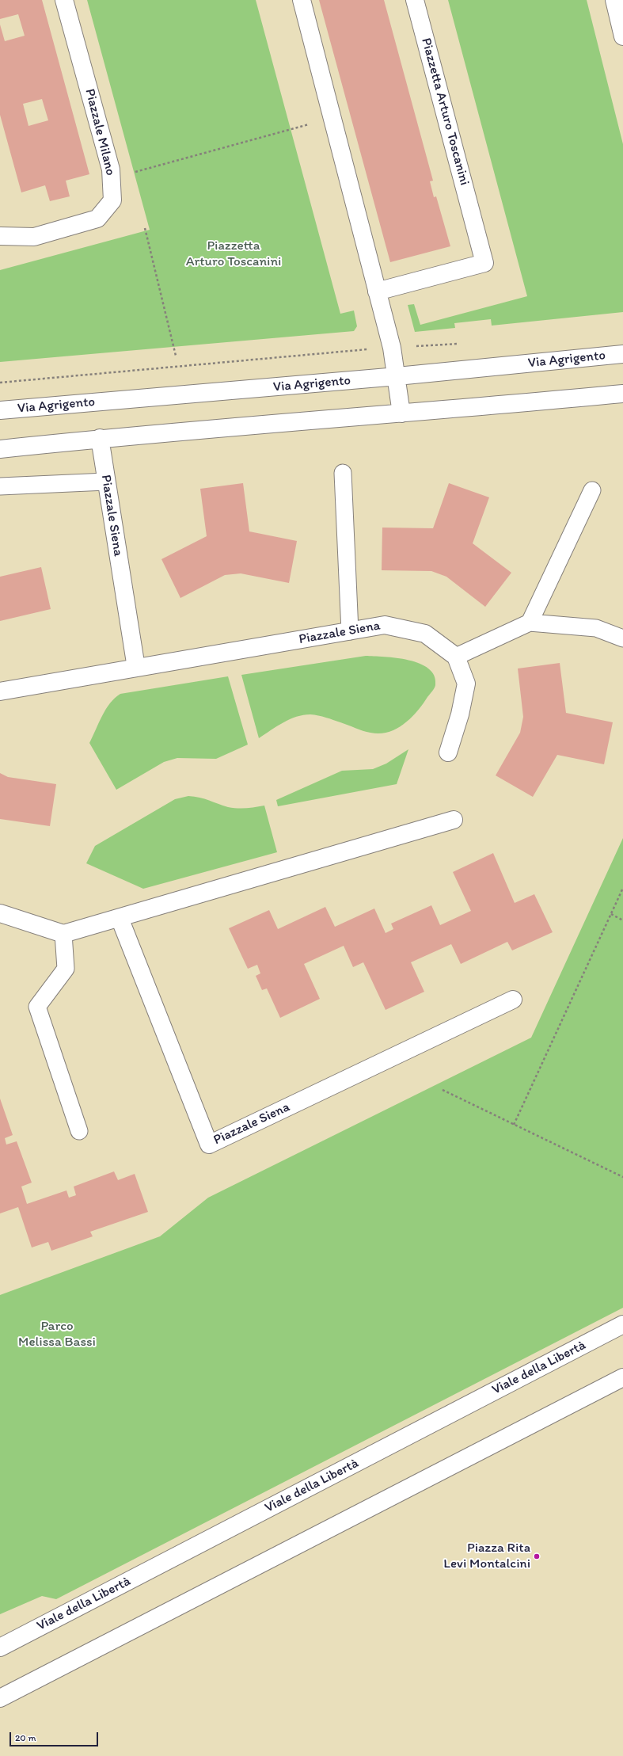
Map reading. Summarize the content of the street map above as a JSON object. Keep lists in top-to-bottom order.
{
  "streets": {
    "street": [
      "Piazzetta Arturo Toscanini",
      "Piazzale Milano",
      "Via Agrigento",
      "Piazzale Siena",
      "Viale della Libertà"
    ]
  },
  "parks": ["Piazzetta Arturo Toscanini", "Parco Melissa Bassi"],
  "places": ["Piazza Rita Levi Montalcini"],
  "scale_bar": "20 m"
}
